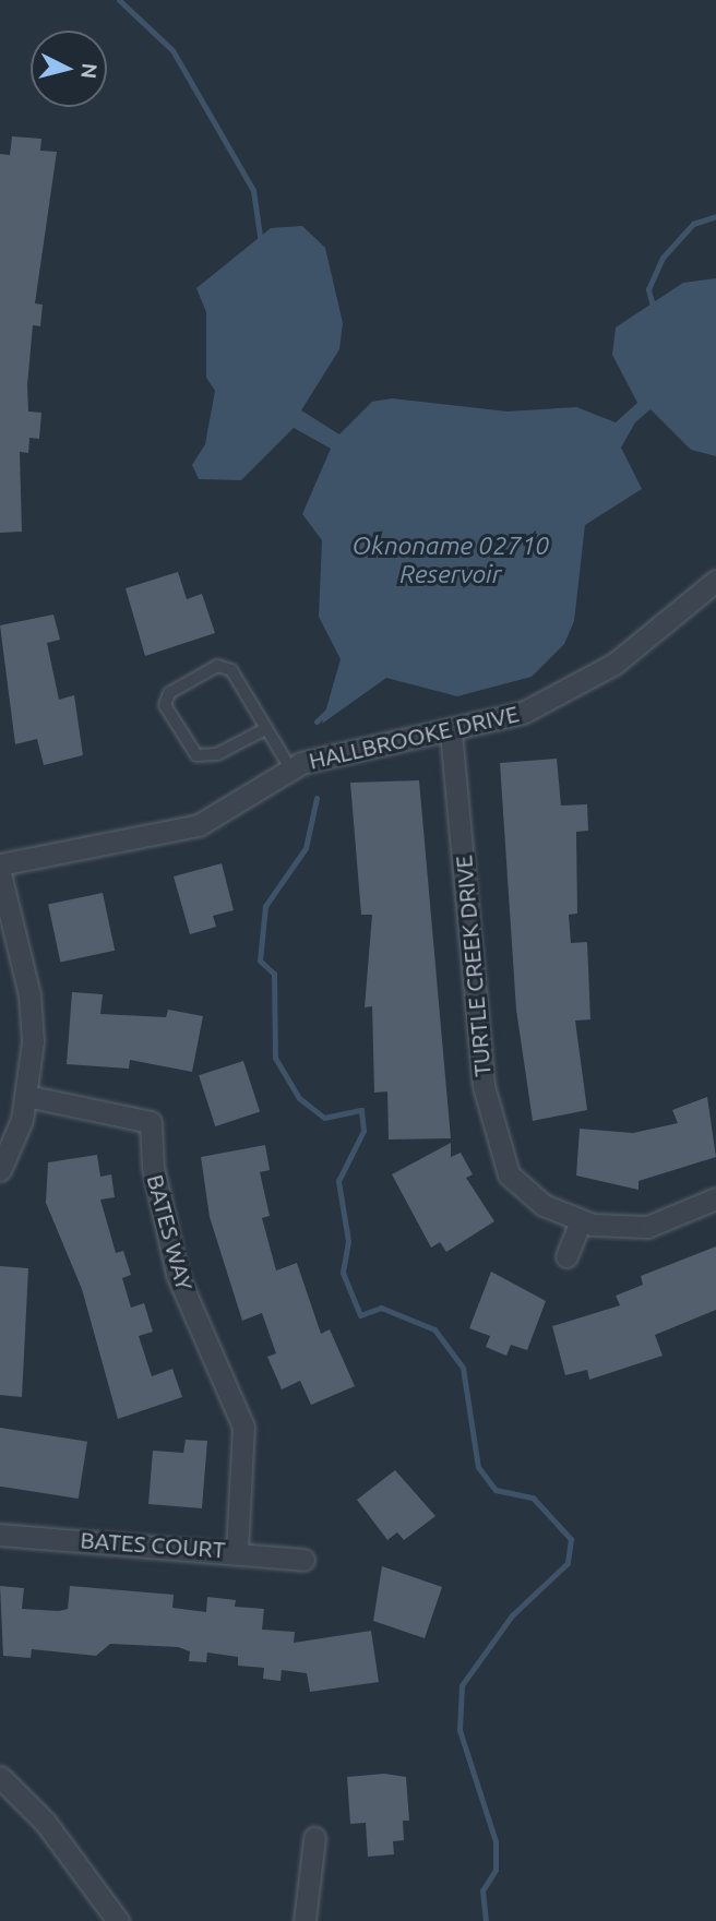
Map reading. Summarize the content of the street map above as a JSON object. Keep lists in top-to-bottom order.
{
  "streets": {
    "street": [
      "HALLBROOKE DRIVE",
      "TURTLE CREEK DRIVE",
      "BATES WAY",
      "BATES COURT"
    ]
  },
  "crossings": [
    ["HALLBROOKE DRIVE", "TURTLE CREEK DRIVE"],
    ["BATES WAY", "BATES COURT"]
  ],
  "water": ["Oknoname 02710 Reservoir"],
  "north": "right"
}
